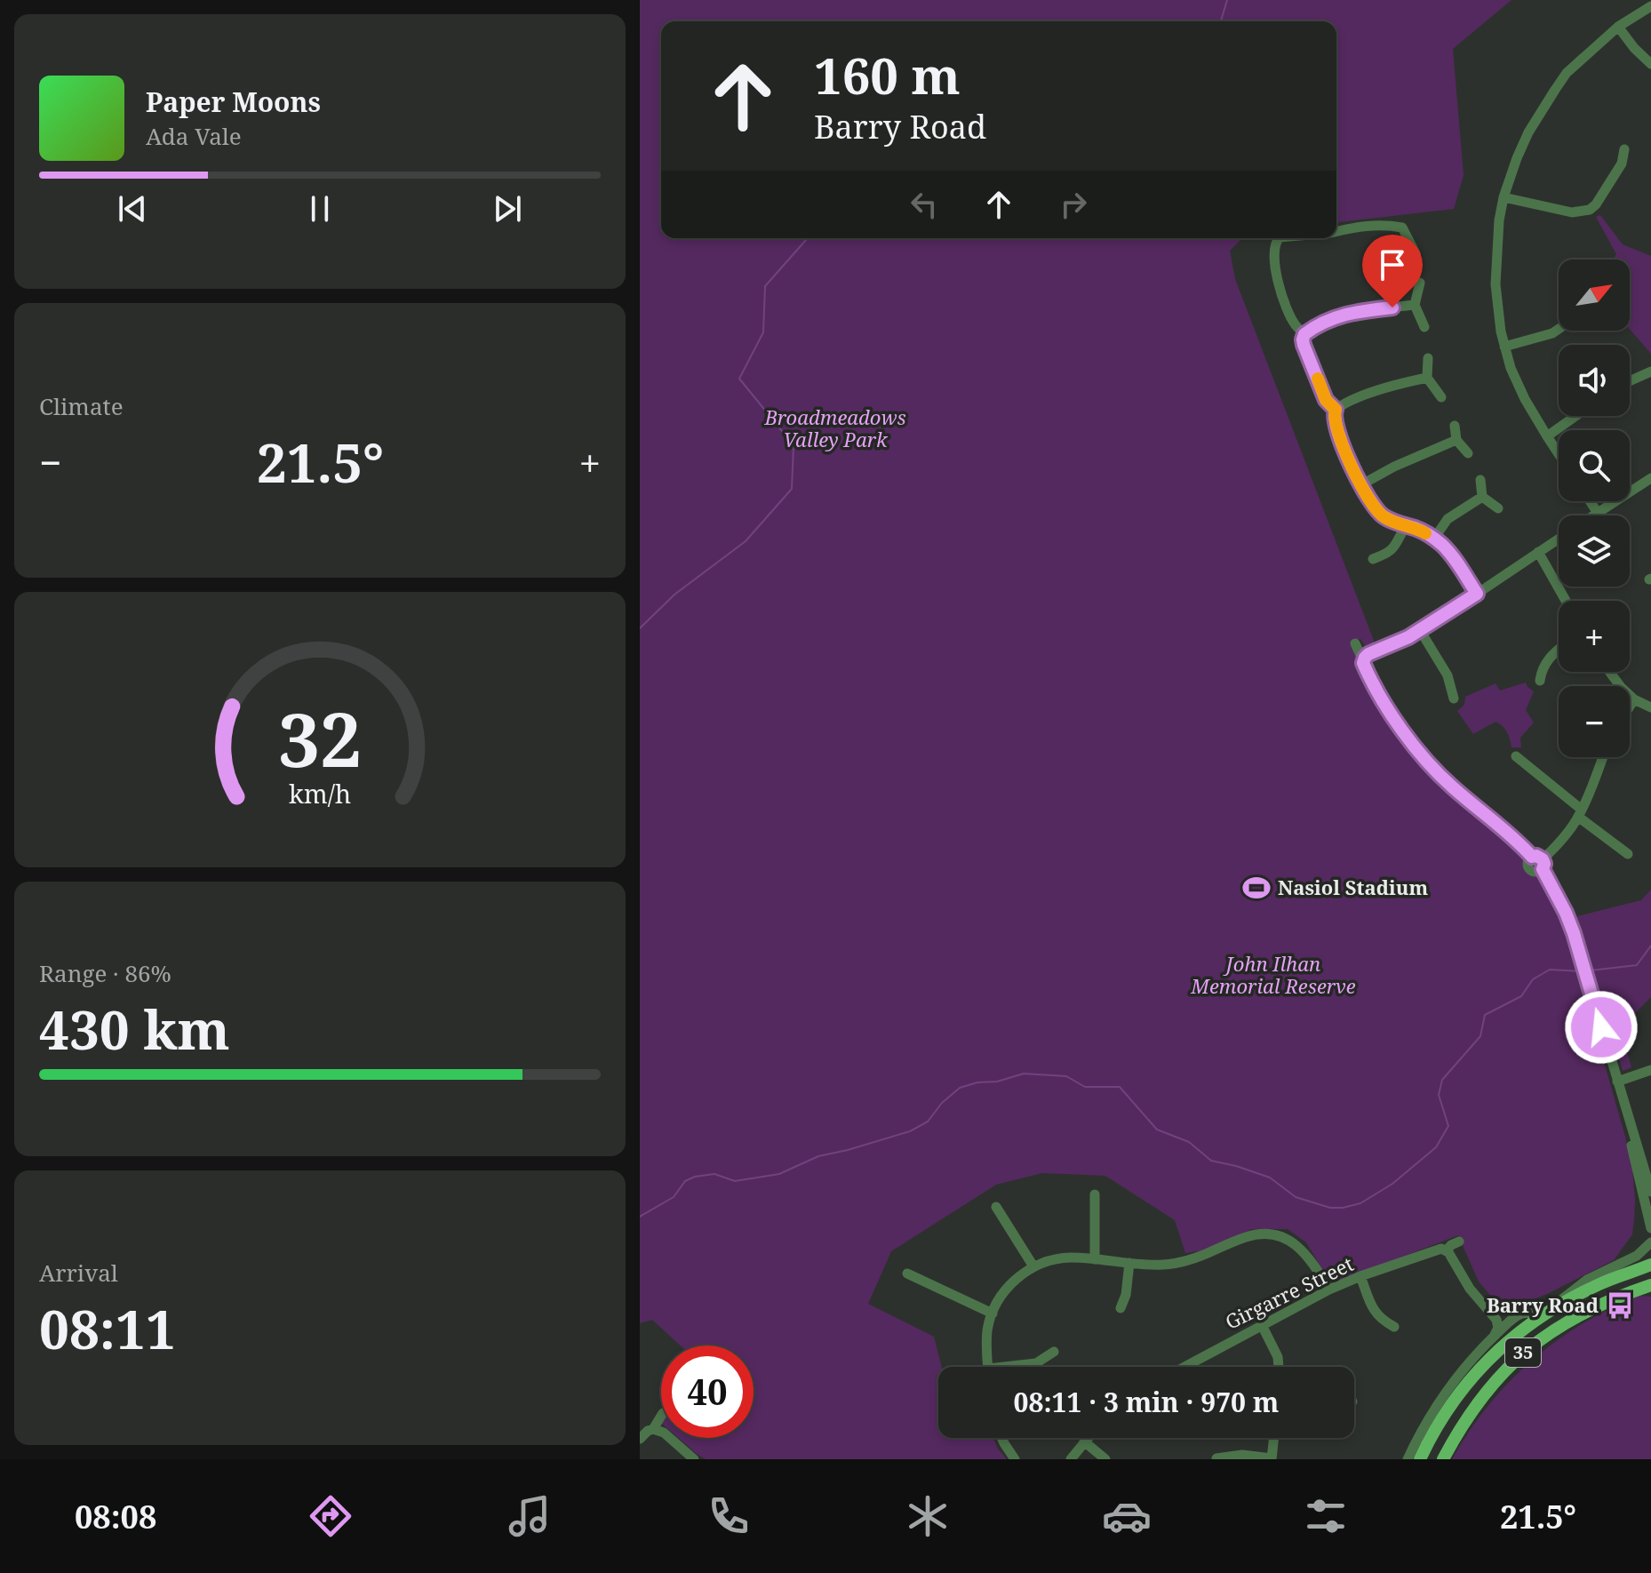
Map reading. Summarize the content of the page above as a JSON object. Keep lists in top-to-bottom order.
{
  "streets": {
    "main road": ["35"],
    "street": ["Girgarre Street"]
  },
  "parks": ["Broadmeadows Valley Park", "John Ilhan Memorial Reserve"],
  "places": {
    "sports": ["Nasiol Stadium"],
    "bus stop": ["Barry Road"]
  },
  "north": "top right",
  "page": {
    "turn": ["160 m", "Barry Road"],
    "song": ["Paper Moons", "Ada Vale"],
    "map_buttons": ["+", "−"],
    "tile": [
      "Climate",
      ["Range · 86%", "430 km"],
      ["Arrival", "08:11"]
    ],
    "heat": ["−", "21.5°", "+"],
    "limit": "40",
    "trip": "08:11 · 3 min · 970 m",
    "tabs": ["08:08", "21.5°"],
    "gauge": ["32", "km/h"]
  }
}
